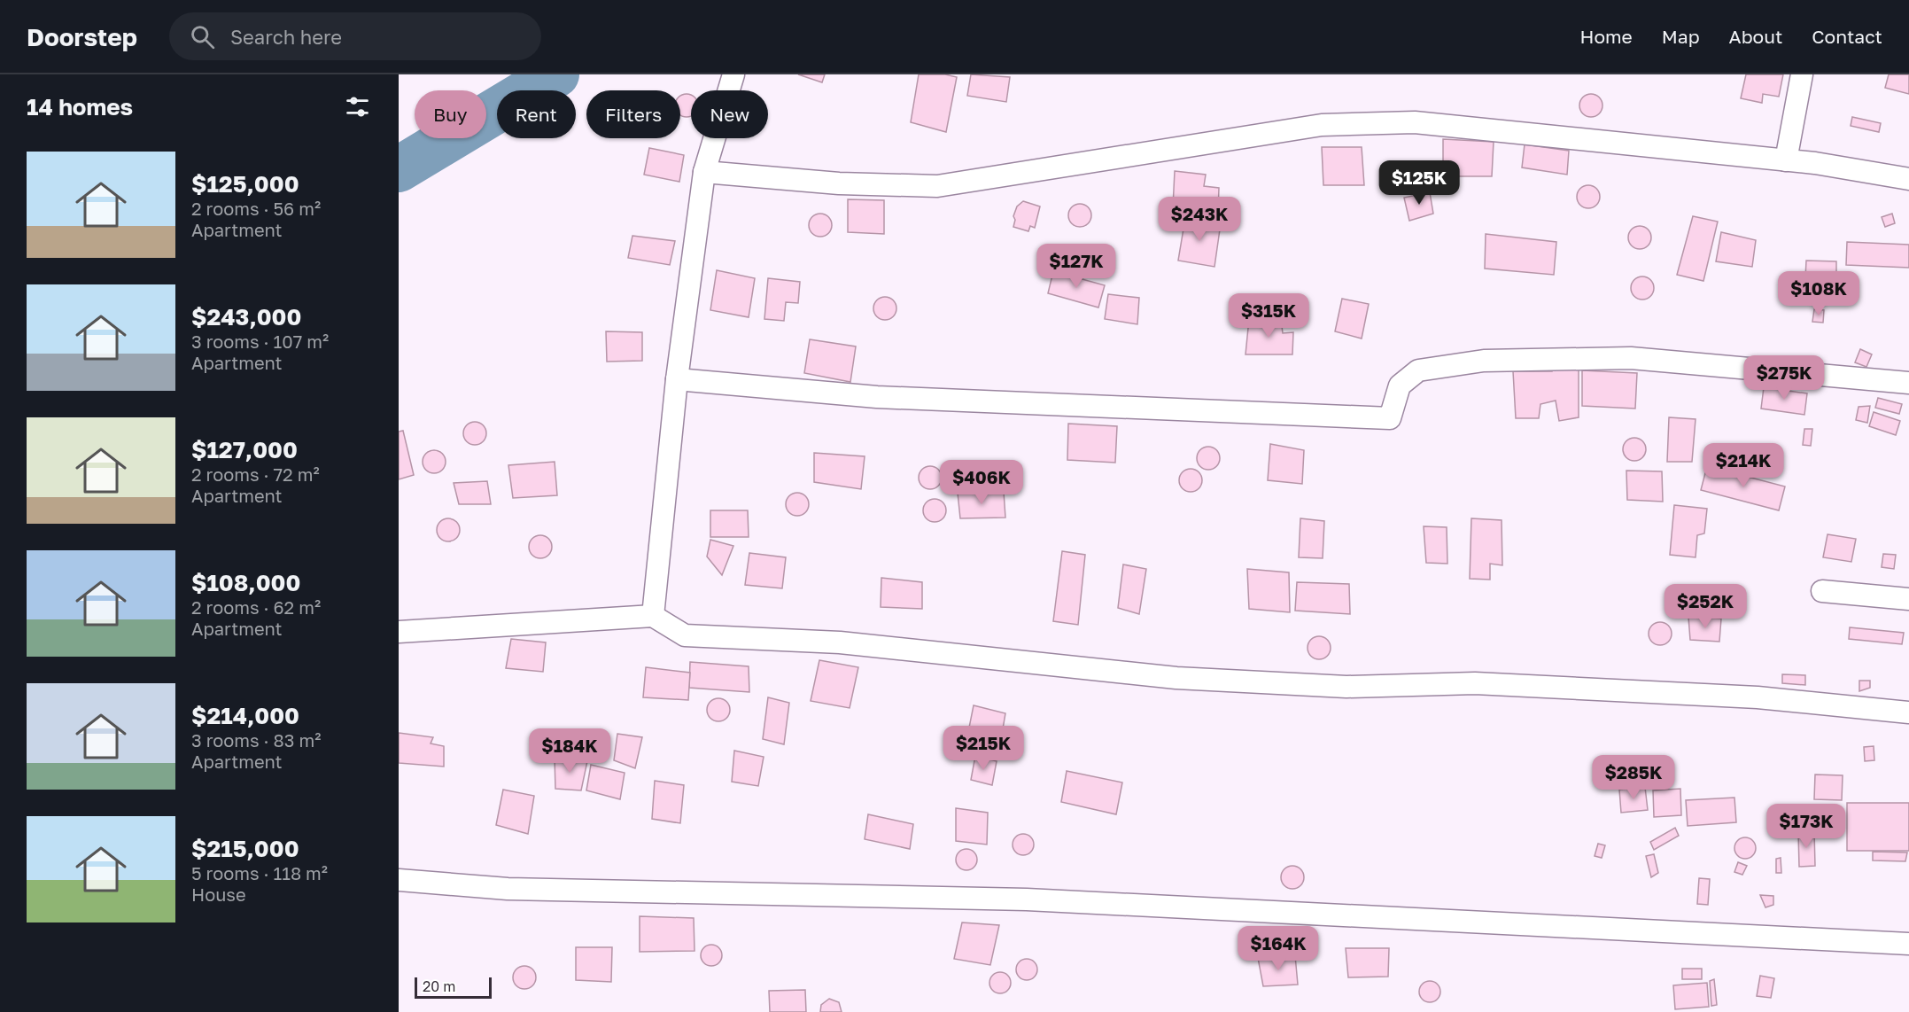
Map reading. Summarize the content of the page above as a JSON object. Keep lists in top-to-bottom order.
{
  "scale_bar": "20 m",
  "page": {
    "header": "Doorstep",
    "search": "Search here",
    "nav": [
      "Home",
      "Map",
      "About",
      "Contact"
    ],
    "heading": "14 homes",
    "chip": [
      "Buy",
      "Rent",
      "Filters",
      "New"
    ],
    "list": [
      {
        "name": "$125,000",
        "note": "2 rooms · 56 m² · Apartment"
      },
      {
        "name": "$243,000",
        "note": "3 rooms · 107 m² · Apartment"
      },
      {
        "name": "$127,000",
        "note": "2 rooms · 72 m² · Apartment"
      },
      {
        "name": "$108,000",
        "note": "2 rooms · 62 m² · Apartment"
      },
      {
        "name": "$214,000",
        "note": "3 rooms · 83 m² · Apartment"
      },
      {
        "name": "$215,000",
        "note": "5 rooms · 118 m² · House"
      }
    ],
    "price": [
      "$125K",
      "$243K",
      "$127K",
      "$108K",
      "$315K",
      "$275K",
      "$214K",
      "$406K",
      "$252K",
      "$215K",
      "$184K",
      "$285K",
      "$173K",
      "$164K"
    ],
    "scale": "20 m"
  }
}
